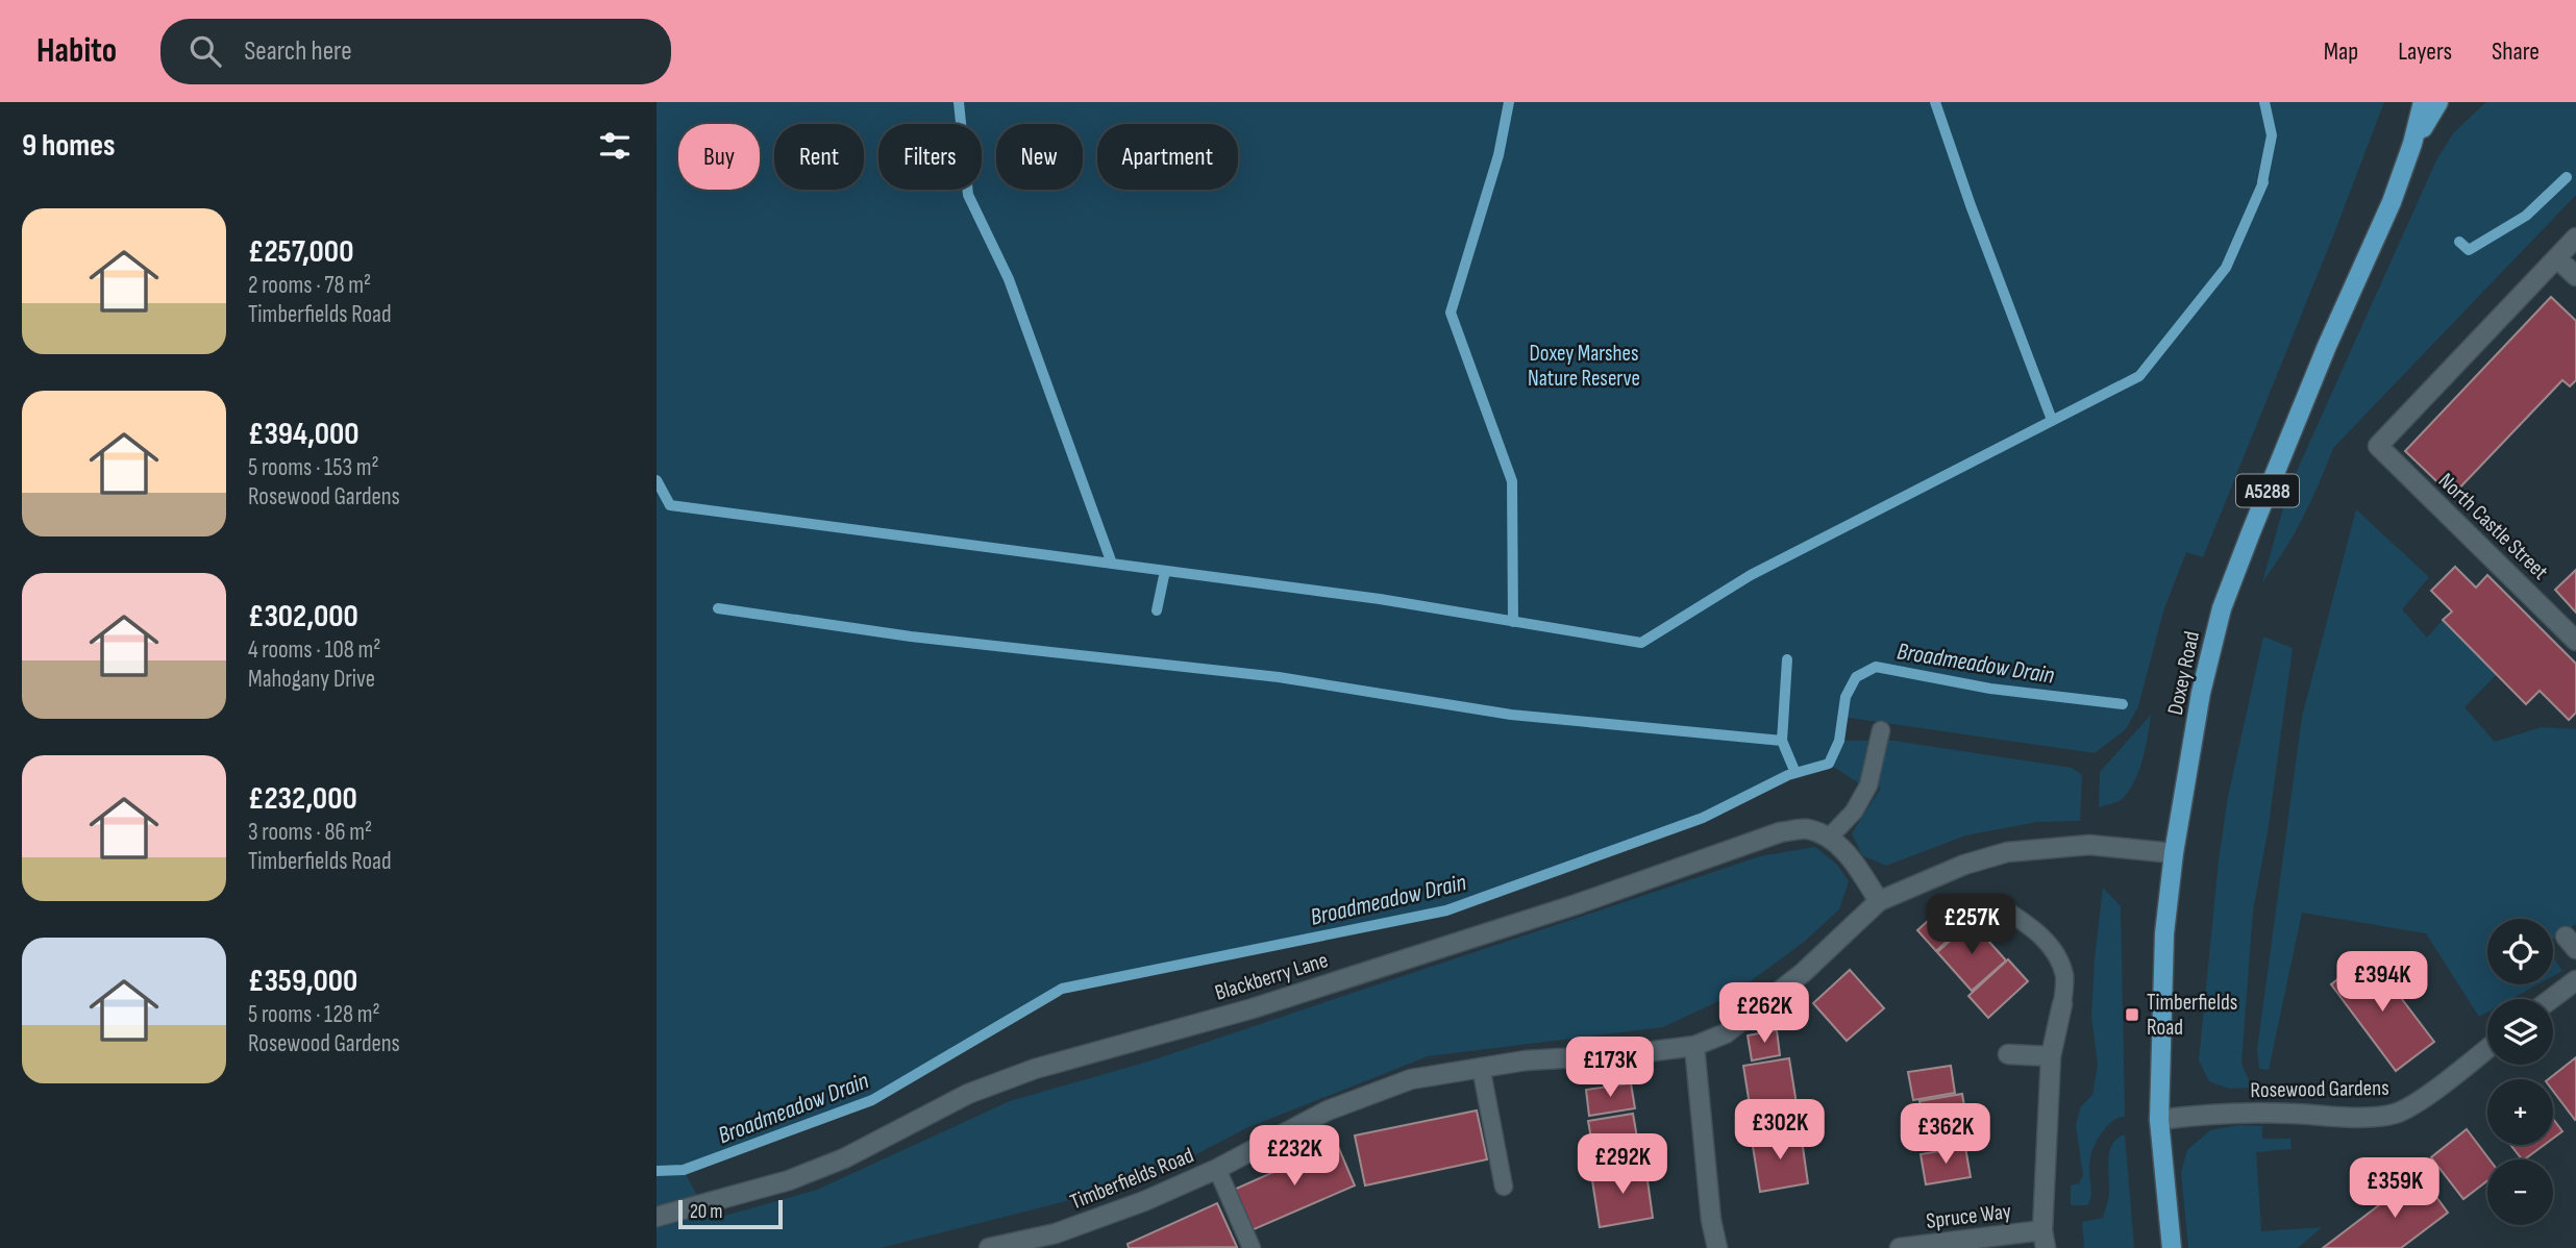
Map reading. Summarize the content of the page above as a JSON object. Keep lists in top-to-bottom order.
{
  "streets": {
    "main road": ["A5288", "Doxey Road"],
    "street": [
      "North Castle Street",
      "Blackberry Lane",
      "Rosewood Gardens",
      "Timberfields Road",
      "Spruce Way"
    ]
  },
  "crossings": [
    ["Doxey Road", "Rosewood Gardens"],
    ["Doxey Road", "Timberfields Road"]
  ],
  "water": ["Broadmeadow Drain"],
  "parks": ["Doxey Marshes Nature Reserve"],
  "places": {
    "transit": ["Timberfields Road"]
  },
  "scale_bar": "20 m",
  "page": {
    "header": "Habito",
    "search": "Search here",
    "nav": ["Map", "Layers", "Share"],
    "heading": "9 homes",
    "chip": [
      "Buy",
      "Rent",
      "Filters",
      "New",
      "Apartment"
    ],
    "list": [
      {
        "name": "£257,000",
        "note": "2 rooms · 78 m² · Timberfields Road"
      },
      {
        "name": "£394,000",
        "note": "5 rooms · 153 m² · Rosewood Gardens"
      },
      {
        "name": "£302,000",
        "note": "4 rooms · 108 m² · Mahogany Drive"
      },
      {
        "name": "£232,000",
        "note": "3 rooms · 86 m² · Timberfields Road"
      },
      {
        "name": "£359,000",
        "note": "5 rooms · 128 m² · Rosewood Gardens"
      }
    ],
    "price": [
      "£257K",
      "£394K",
      "£262K",
      "£173K",
      "£302K",
      "£362K",
      "£232K",
      "£292K",
      "£359K"
    ],
    "map_buttons": ["+", "−"],
    "scale": "20 m"
  }
}
